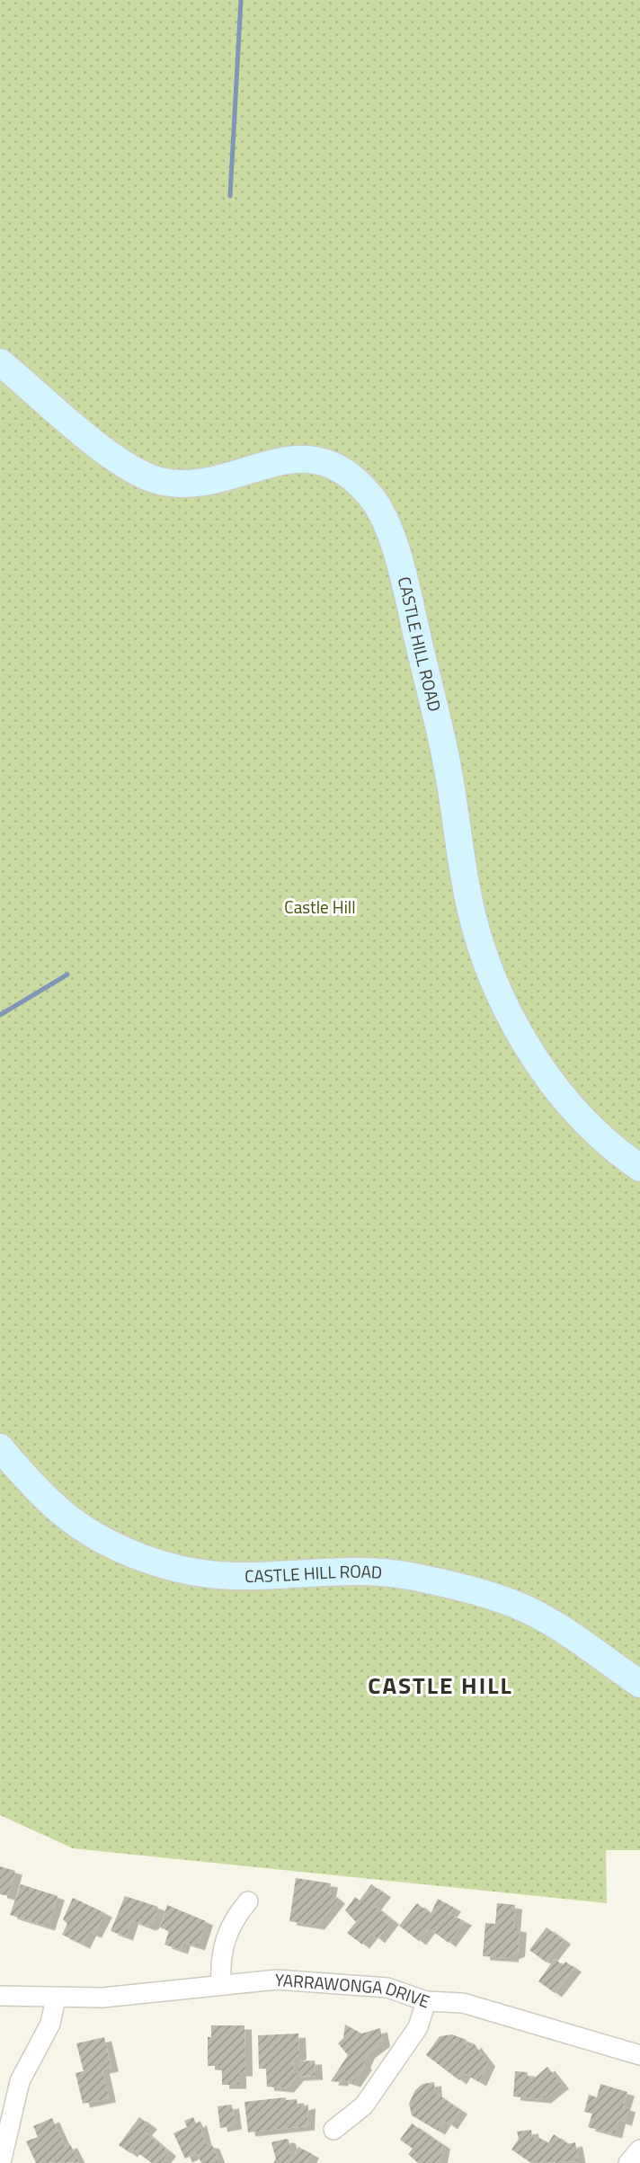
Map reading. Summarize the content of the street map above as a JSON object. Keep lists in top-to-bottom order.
{
  "streets": {
    "main road": ["CASTLE HILL ROAD"],
    "street": ["YARRAWONGA DRIVE"]
  },
  "districts": ["CASTLE HILL"],
  "parks": ["Castle Hill"]
}
